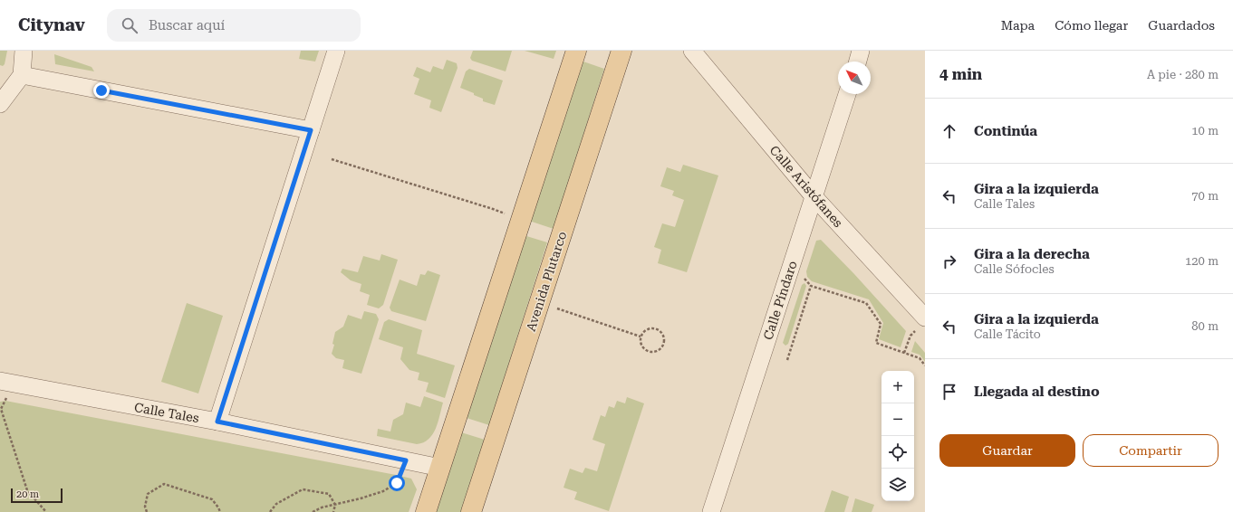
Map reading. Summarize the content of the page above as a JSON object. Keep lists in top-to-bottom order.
{
  "streets": {
    "main road": ["Avenida Plutarco"],
    "street": ["Calle Aristófanes", "Calle Píndaro", "Calle Tales"]
  },
  "crossings": [
    ["Calle Aristófanes", "Calle Píndaro"]
  ],
  "scale_bar": "20 m",
  "north": "top left",
  "page": {
    "header": "Citynav",
    "search": "Buscar aquí",
    "nav": ["Mapa", "Cómo llegar", "Guardados"],
    "heading": ["4 min", "A pie · 280 m"],
    "list": [
      ["Continúa", "10 m"],
      ["Gira a la izquierda", "Calle Tales", "70 m"],
      ["Gira a la derecha", "Calle Sófocles", "120 m"],
      ["Gira a la izquierda", "Calle Tácito", "80 m"],
      "Llegada al destino"
    ],
    "map_buttons": ["+", "−"],
    "buttons": ["Guardar", "Compartir"],
    "scale": "20 m"
  }
}
